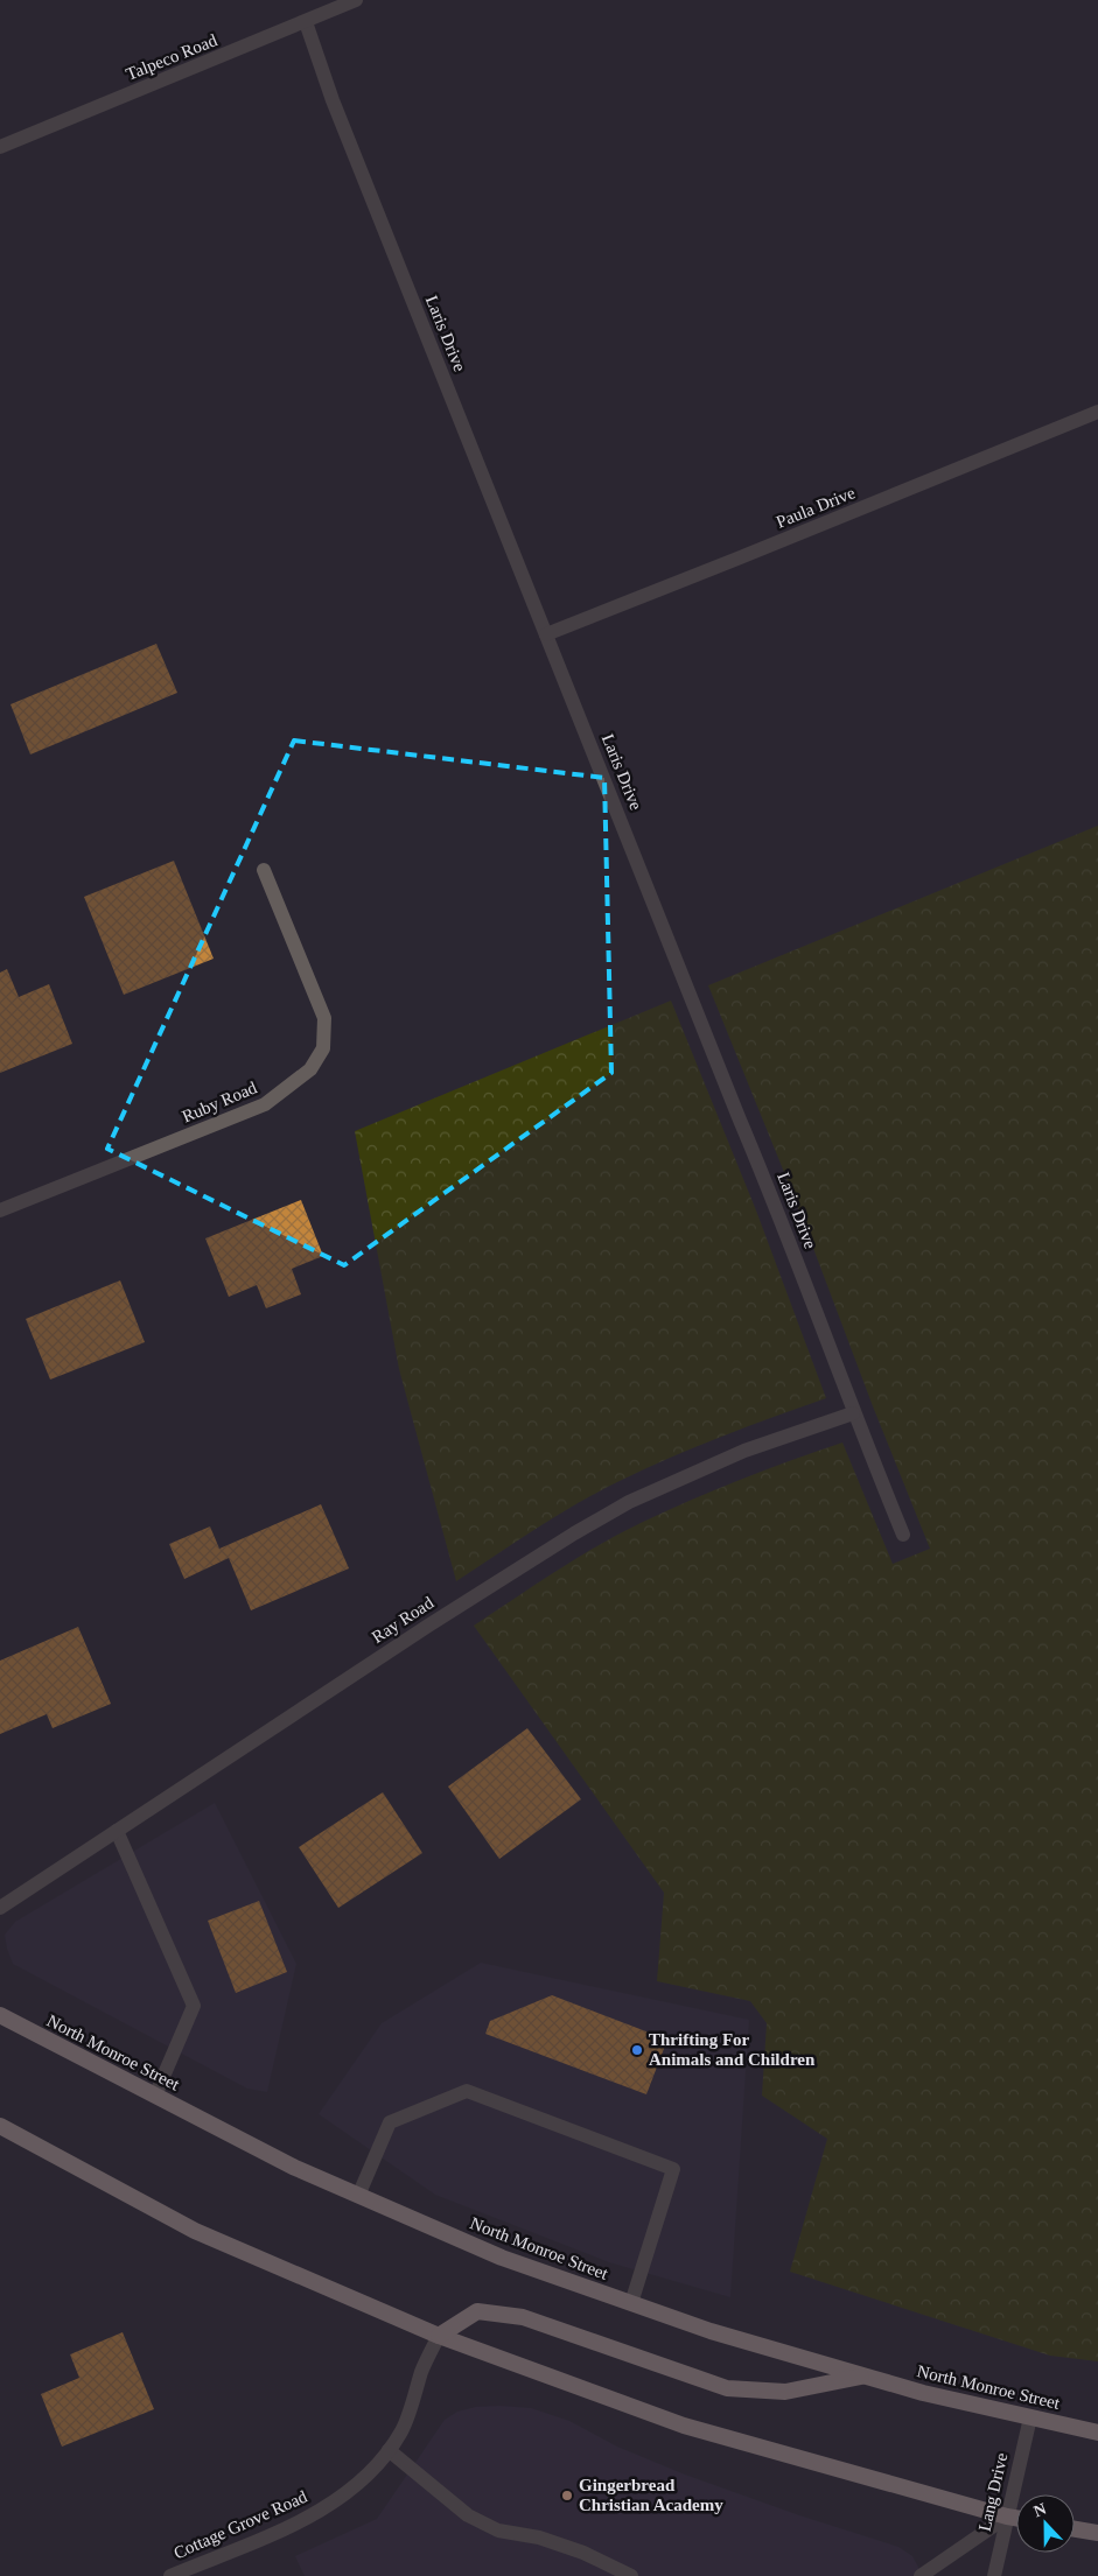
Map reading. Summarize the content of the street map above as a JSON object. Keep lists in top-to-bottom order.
{
  "streets": {
    "highway": ["North Monroe Street"],
    "street": [
      "Talpeco Road",
      "Laris Drive",
      "Paula Drive",
      "Ruby Road",
      "Ray Road",
      "Lang Drive",
      "Cottage Grove Road"
    ]
  },
  "crossings": [
    ["Talpeco Road", "Laris Drive"],
    ["Laris Drive", "Paula Drive"],
    ["Laris Drive", "Ray Road"],
    ["North Monroe Street", "Lang Drive"]
  ],
  "places": ["Thrifting For Animals and Children", "Gingerbread Christian Academy"],
  "north": "top"
}
